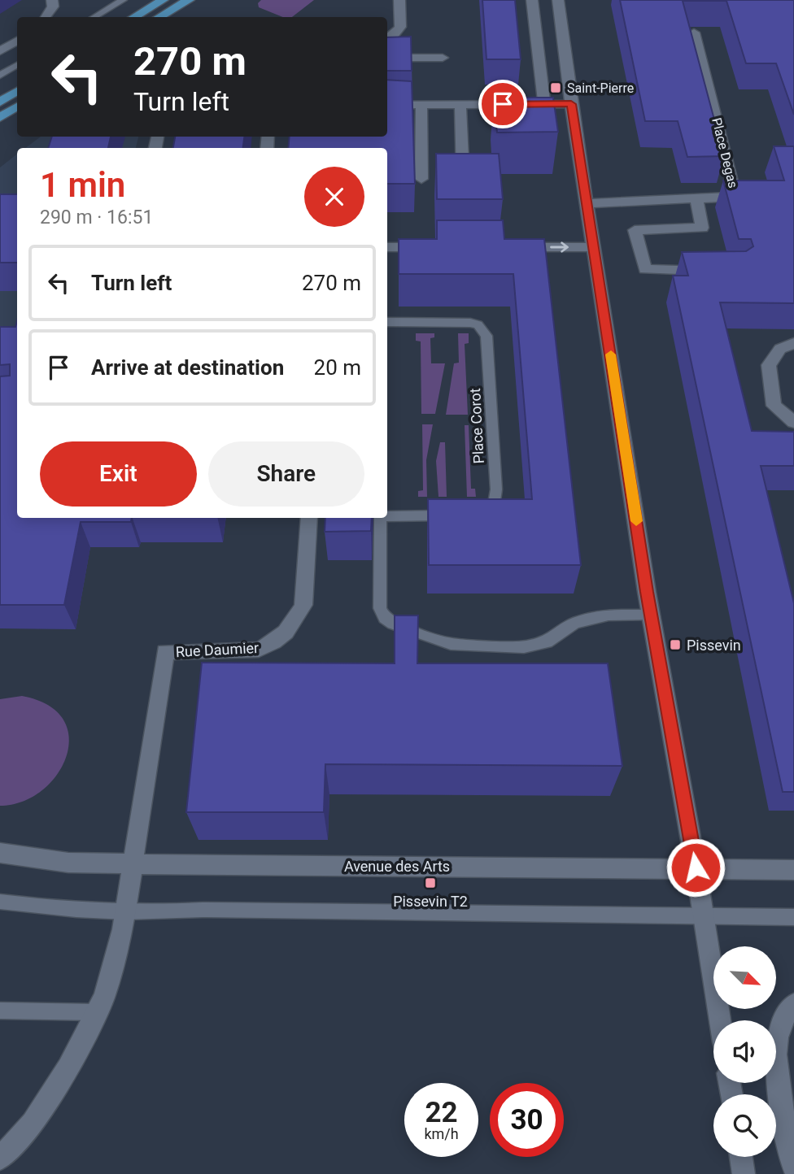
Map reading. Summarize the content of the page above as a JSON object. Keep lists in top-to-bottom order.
{
  "streets": {
    "street": ["Place Degas", "Rue Daumier", "Avenue des Arts"],
    "lane": ["Place Corot"]
  },
  "crossings": [
    ["Rue Daumier", "Avenue des Arts"]
  ],
  "places": {
    "transit": ["Saint-Pierre", "Pissevin", "Pissevin T2"]
  },
  "north": "bottom right",
  "page": {
    "turn": ["270 m", "Turn left"],
    "heading": ["1 min", "290 m · 16:51"],
    "list": [
      {
        "name": "Turn left",
        "value": "270 m"
      },
      {
        "name": "Arrive at destination",
        "value": "20 m"
      }
    ],
    "buttons": ["Exit", "Share"],
    "speed": "22 km/h",
    "limit": "30"
  }
}
